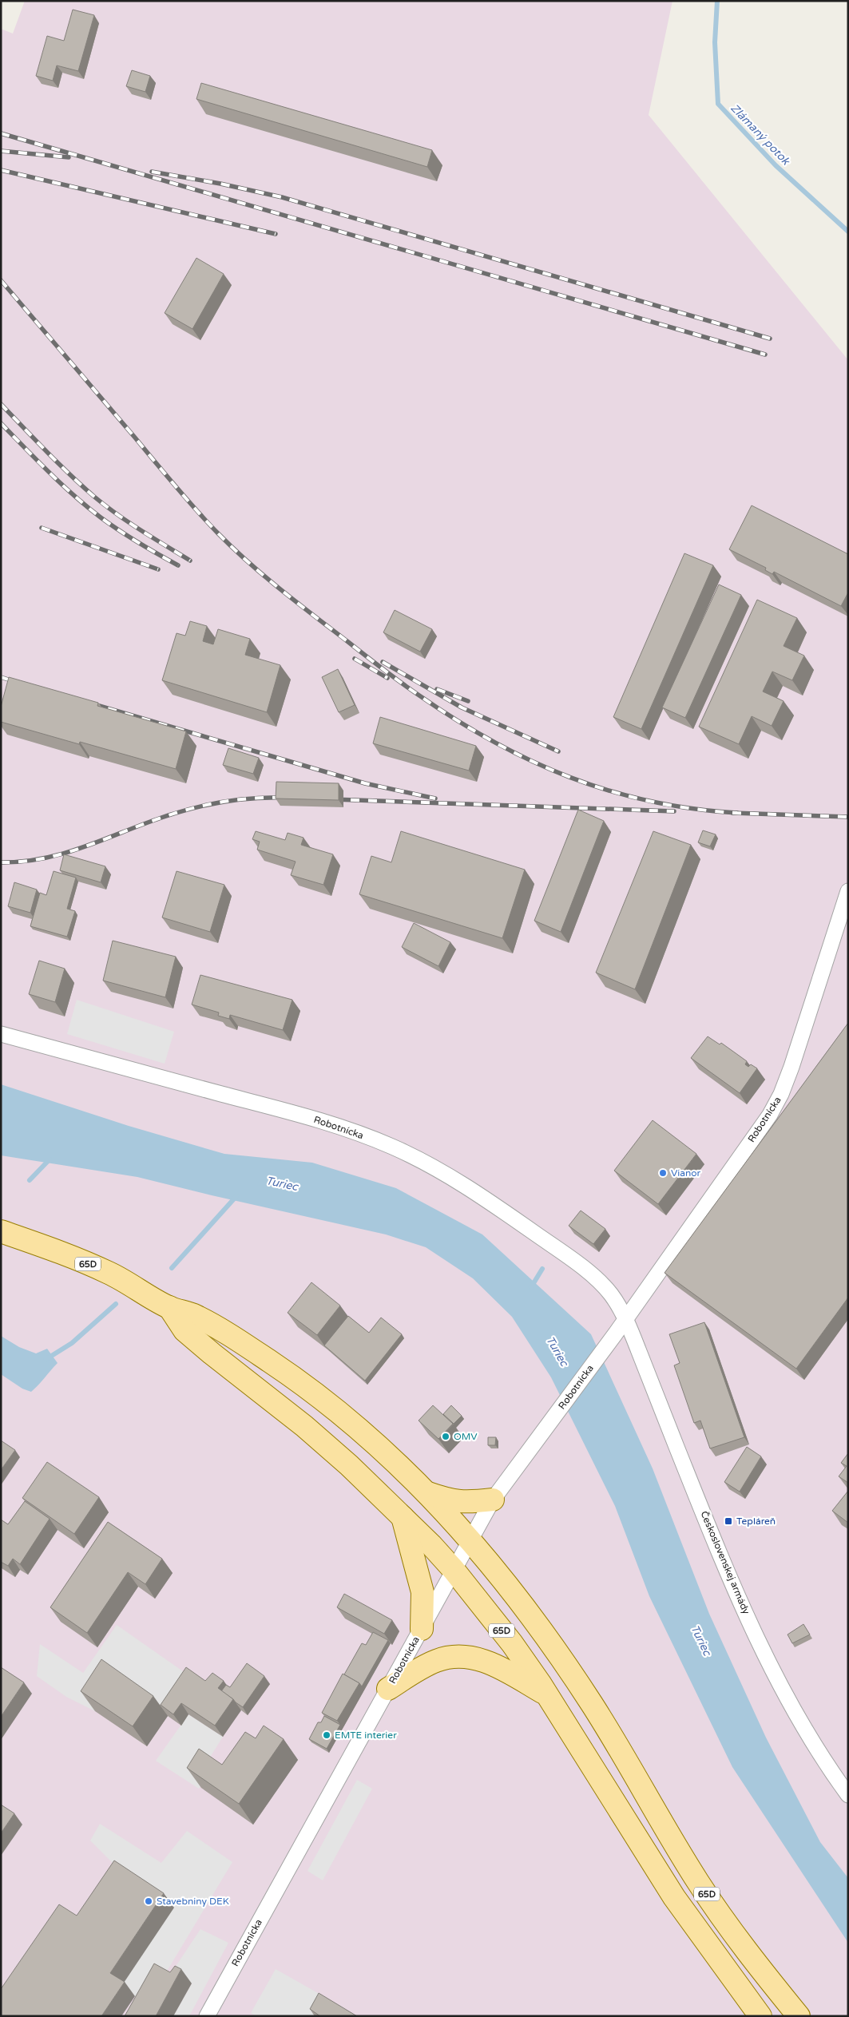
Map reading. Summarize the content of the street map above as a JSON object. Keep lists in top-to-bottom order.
{
  "streets": {
    "main road": ["65D"],
    "street": ["Robotnícka", "Československej armády"]
  },
  "crossings": [
    ["Robotnícka", "65D"],
    ["Robotnícka", "Československej armády"]
  ],
  "water": ["Zlámaný potok", "Turiec"],
  "places": {
    "other": [
      "Vianor",
      "OMV",
      "EMTE interier",
      "Stavebniny DEK"
    ],
    "transit": ["Tepláreň"]
  }
}
